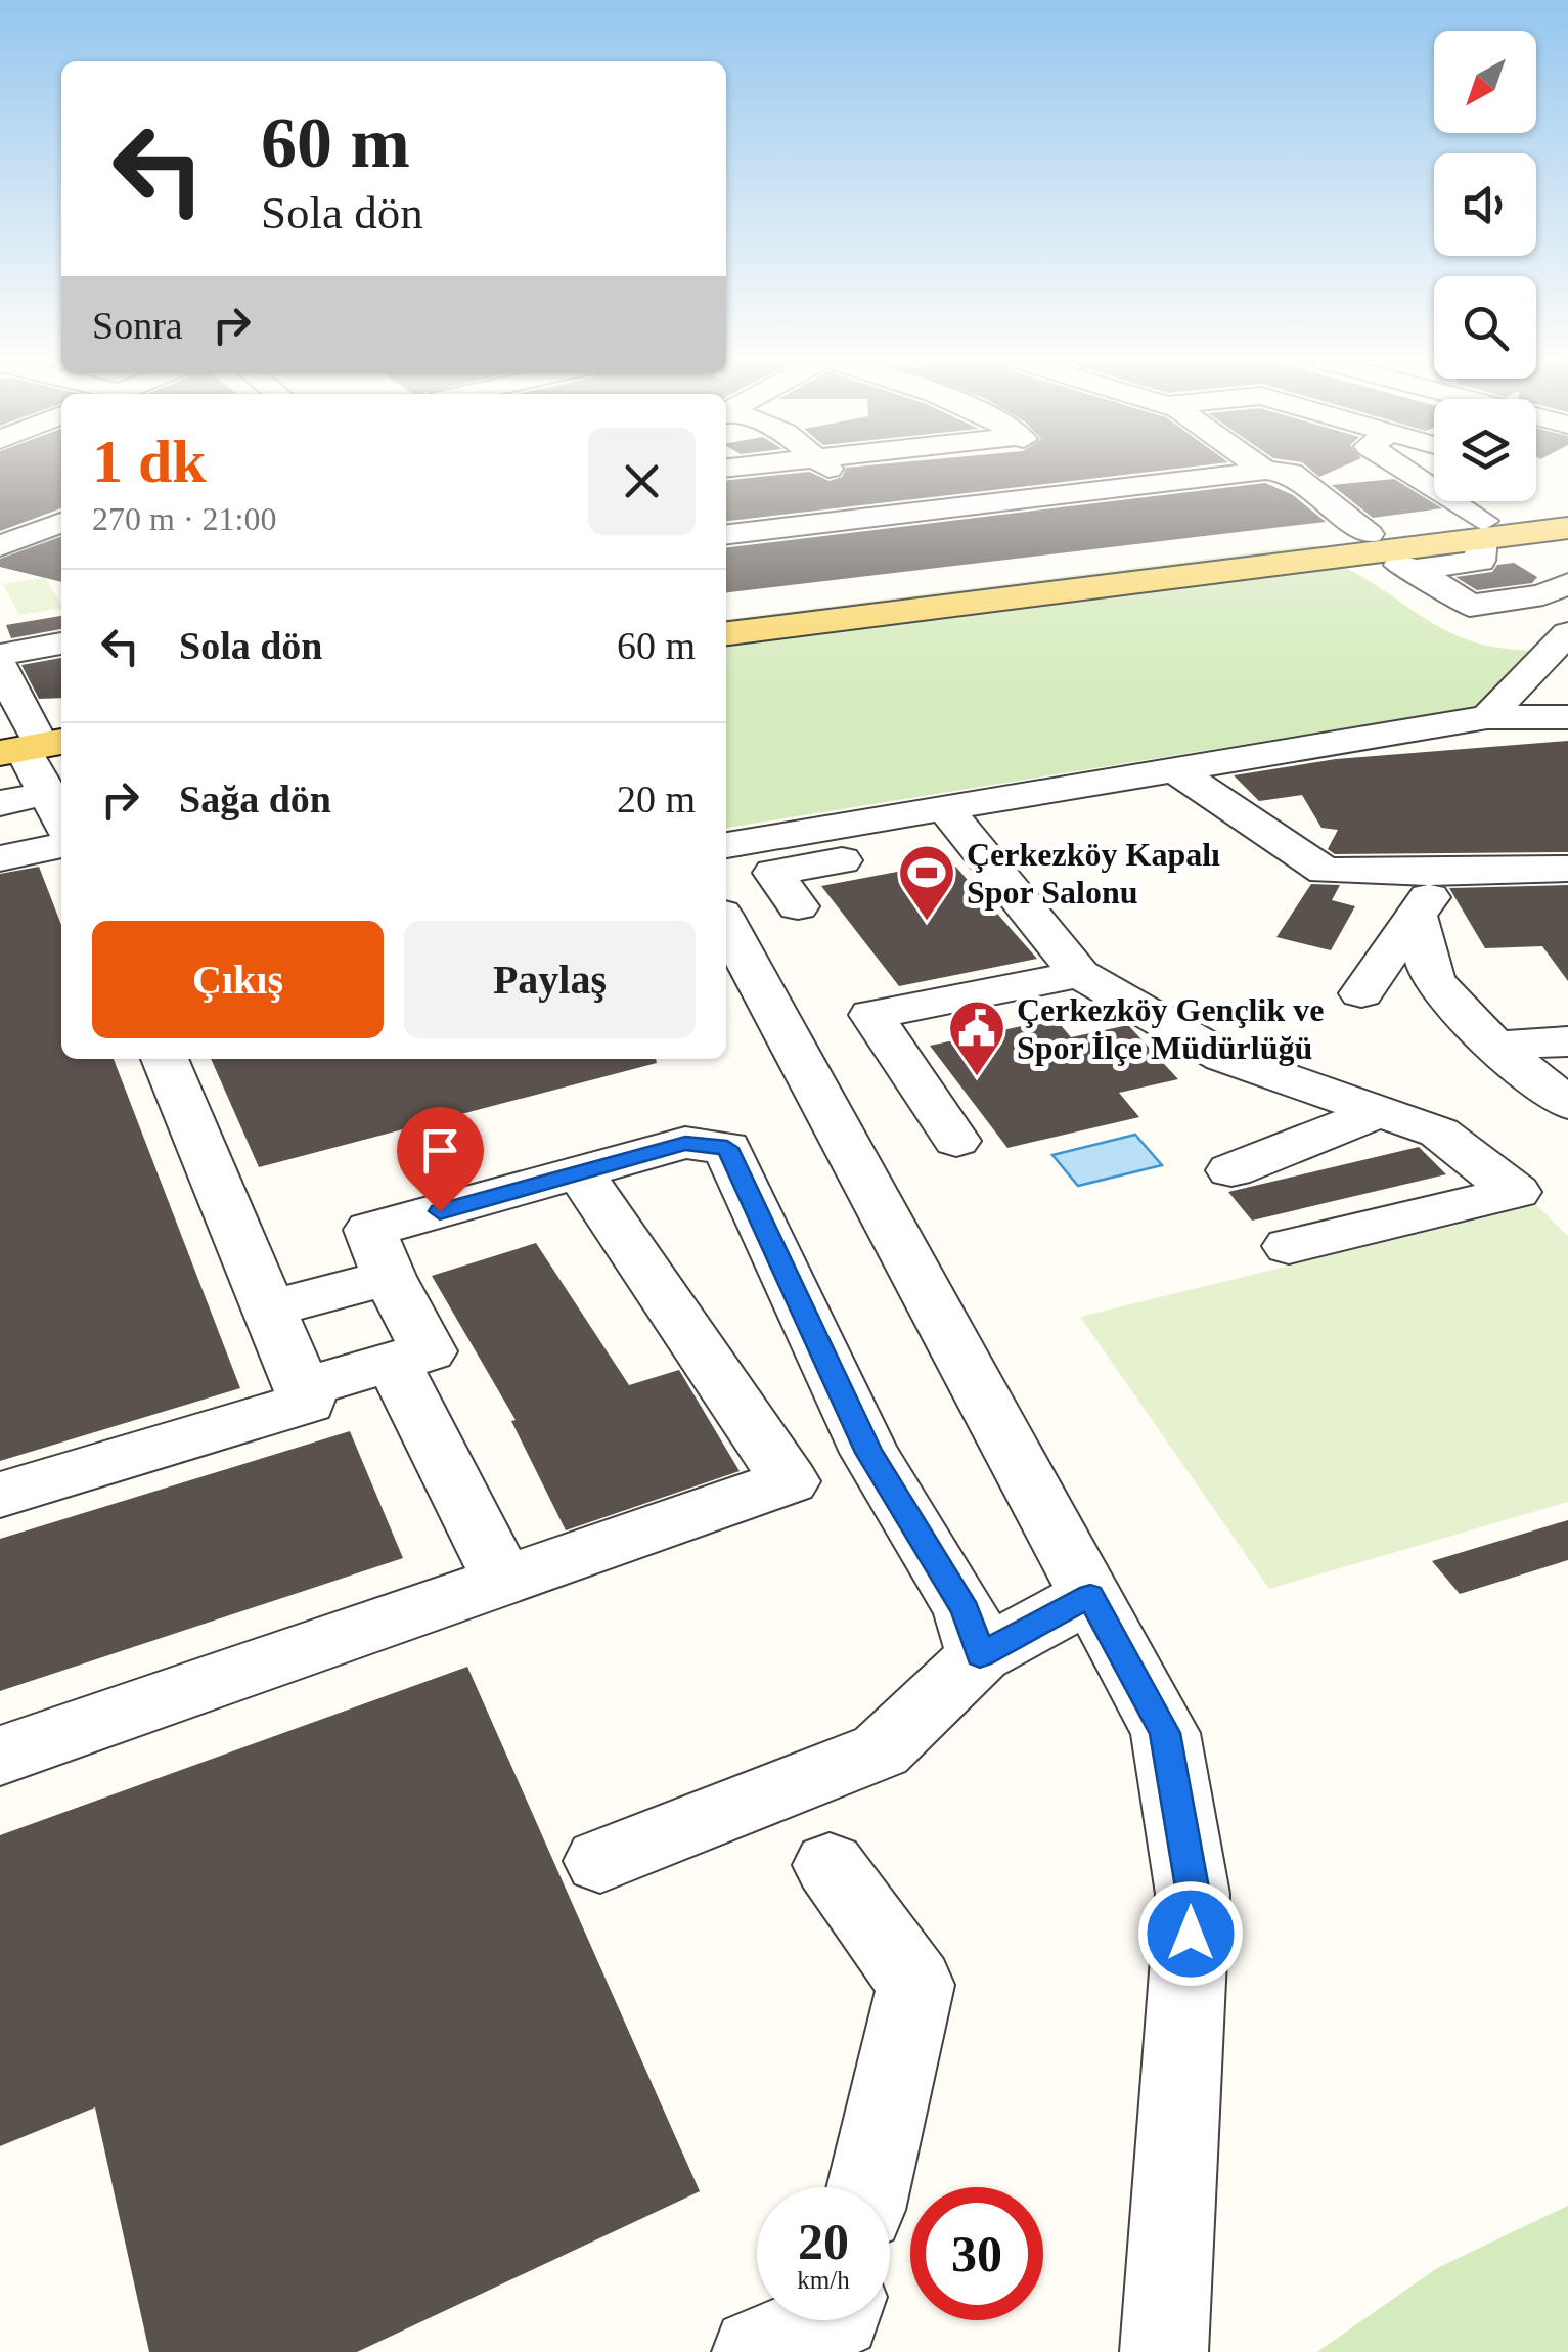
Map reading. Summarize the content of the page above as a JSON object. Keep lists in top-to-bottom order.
{
  "places": {
    "sports": ["Çerkezköy Kapalı Spor Salonu"],
    "public building": ["Çerkezköy Gençlik ve Spor İlçe Müdürlüğü"]
  },
  "north": "bottom left",
  "page": {
    "turn": ["60 m", "Sola dön"],
    "then": "Sonra",
    "heading": ["1 dk", "270 m · 21:00"],
    "list": [
      {
        "name": "Sola dön",
        "value": "60 m"
      },
      {
        "name": "Sağa dön",
        "value": "20 m"
      }
    ],
    "buttons": ["Çıkış", "Paylaş"],
    "speed": "20 km/h",
    "limit": "30"
  }
}
